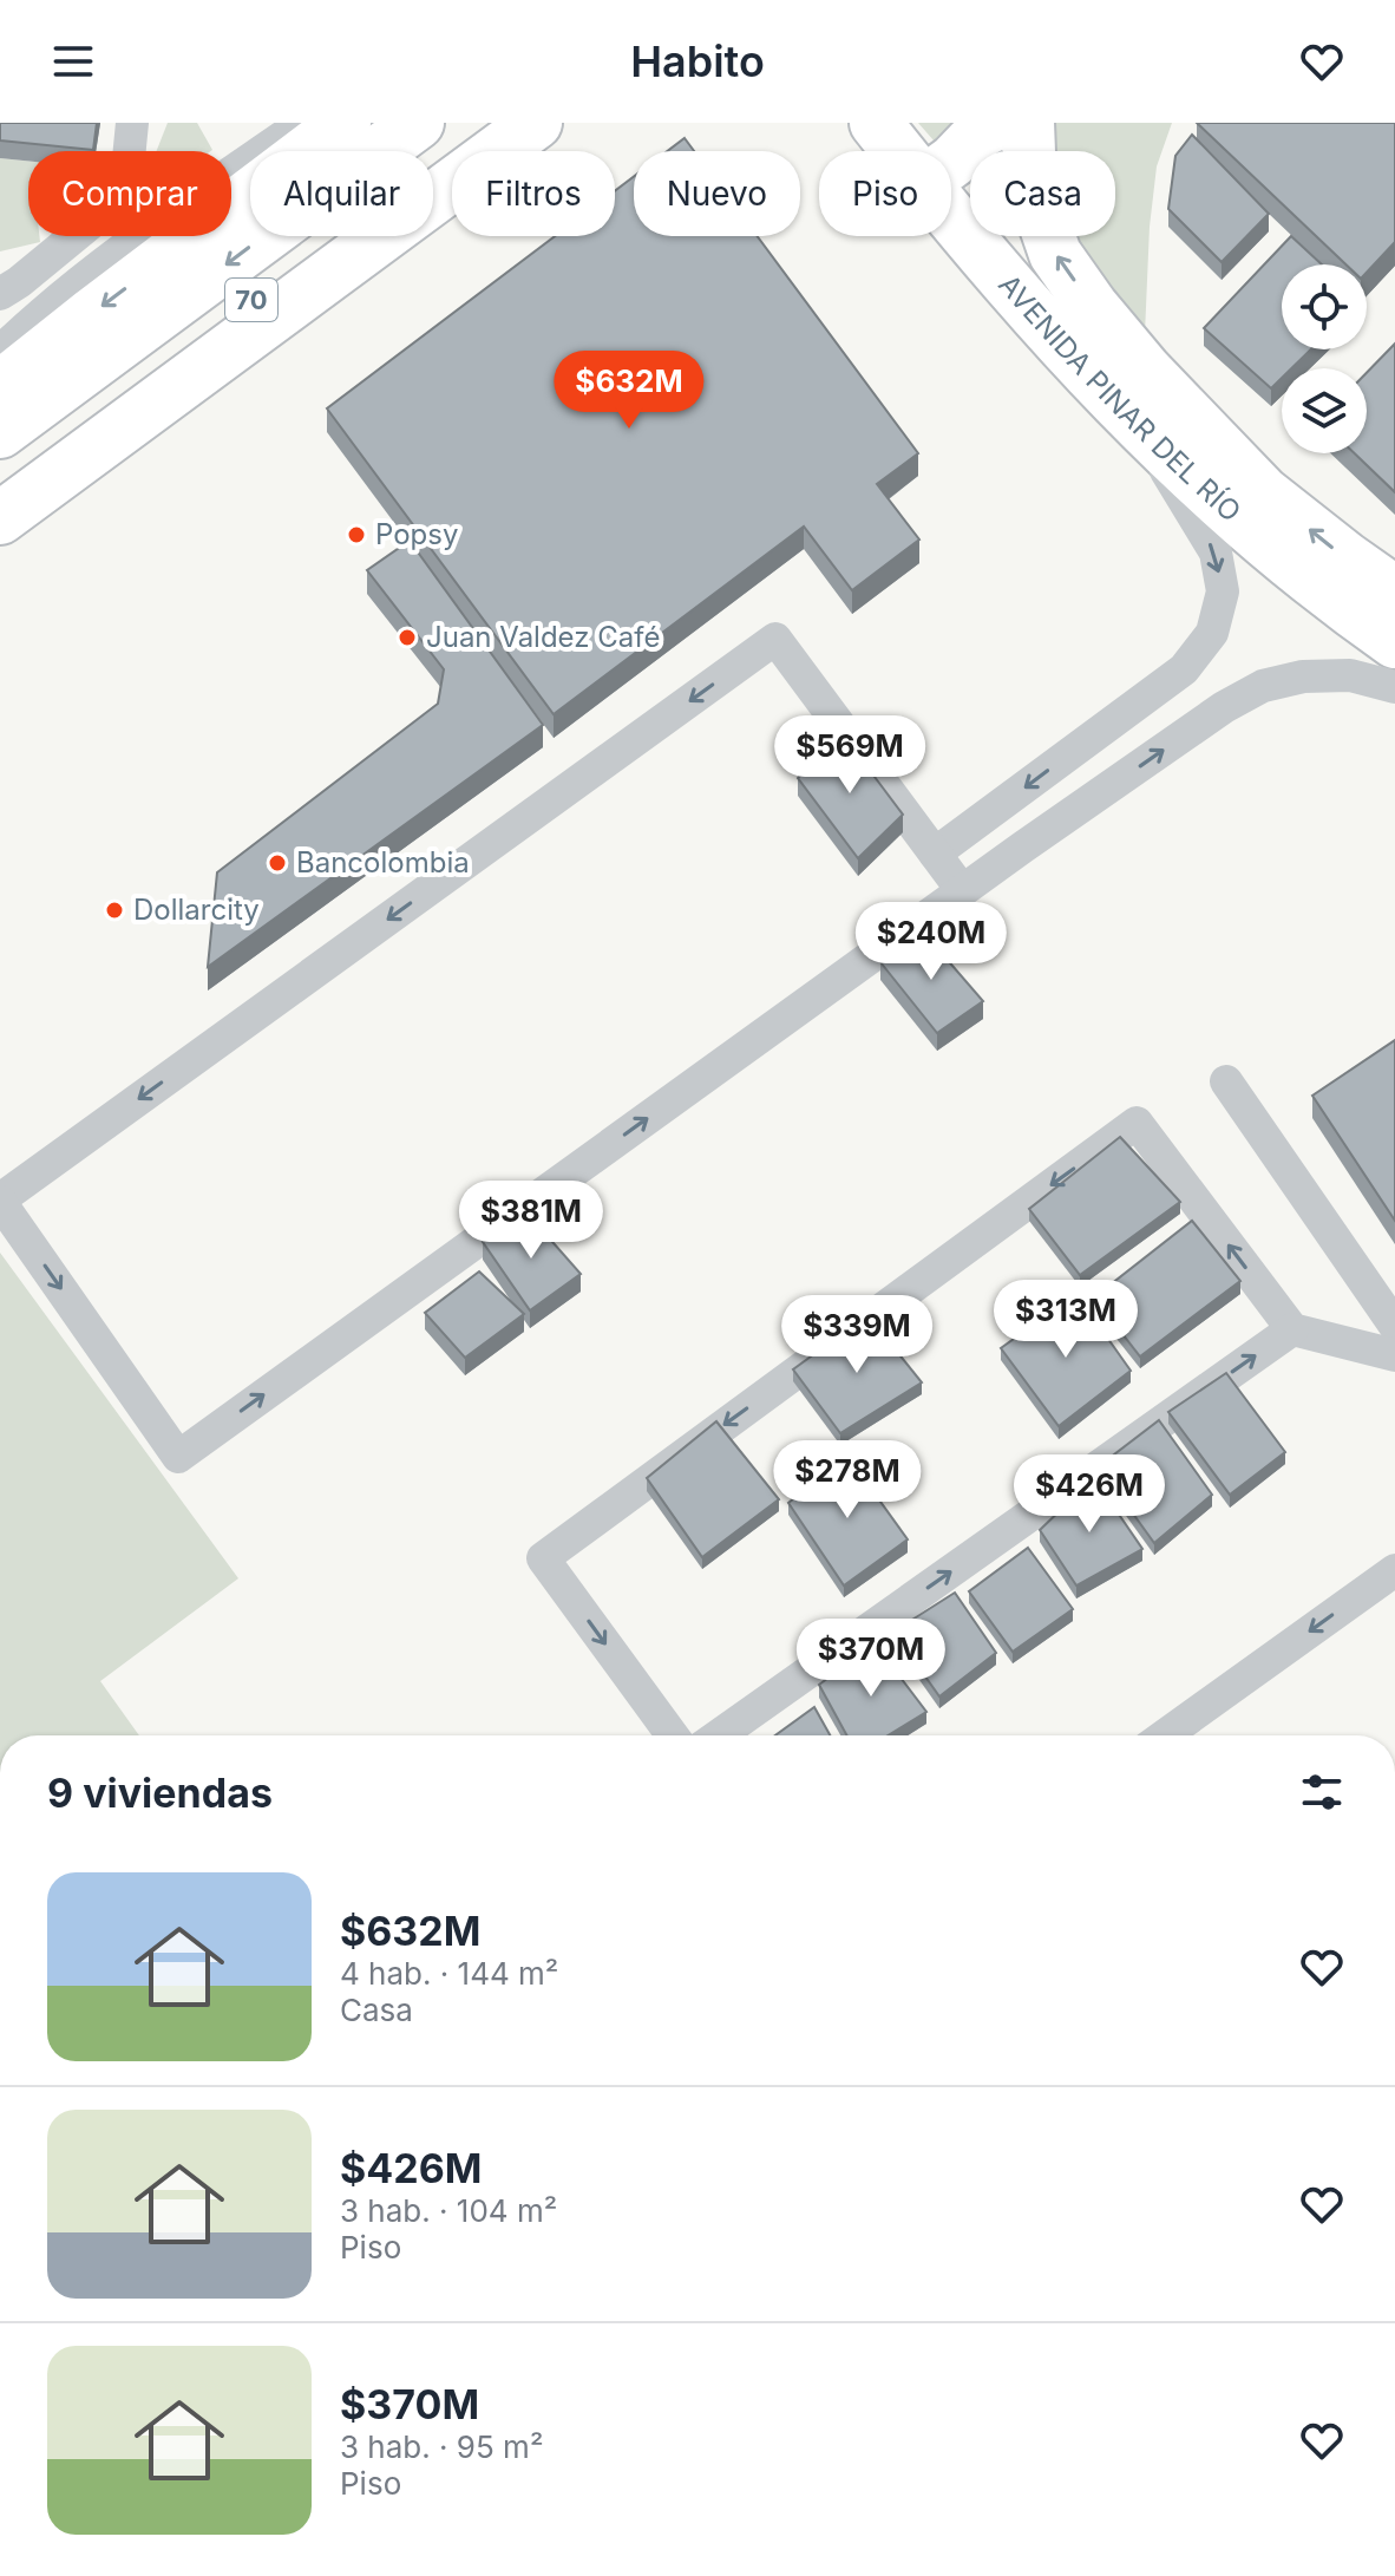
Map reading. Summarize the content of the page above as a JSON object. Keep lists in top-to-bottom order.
{
  "streets": {
    "main road": ["70", "AVENIDA PINAR DEL RÍO"]
  },
  "places": [
    "Popsy",
    "Juan Valdez Café",
    "Bancolombia",
    "Dollarcity"
  ],
  "page": {
    "header": "Habito",
    "chip": [
      "Comprar",
      "Alquilar",
      "Filtros",
      "Nuevo",
      "Piso",
      "Casa"
    ],
    "price": [
      "$632M",
      "$569M",
      "$240M",
      "$381M",
      "$313M",
      "$339M",
      "$278M",
      "$426M",
      "$370M"
    ],
    "heading": "9 viviendas",
    "list": [
      {
        "name": "$632M",
        "note": "4 hab. · 144 m² · Casa"
      },
      {
        "name": "$426M",
        "note": "3 hab. · 104 m² · Piso"
      },
      {
        "name": "$370M",
        "note": "3 hab. · 95 m² · Piso"
      }
    ]
  }
}
